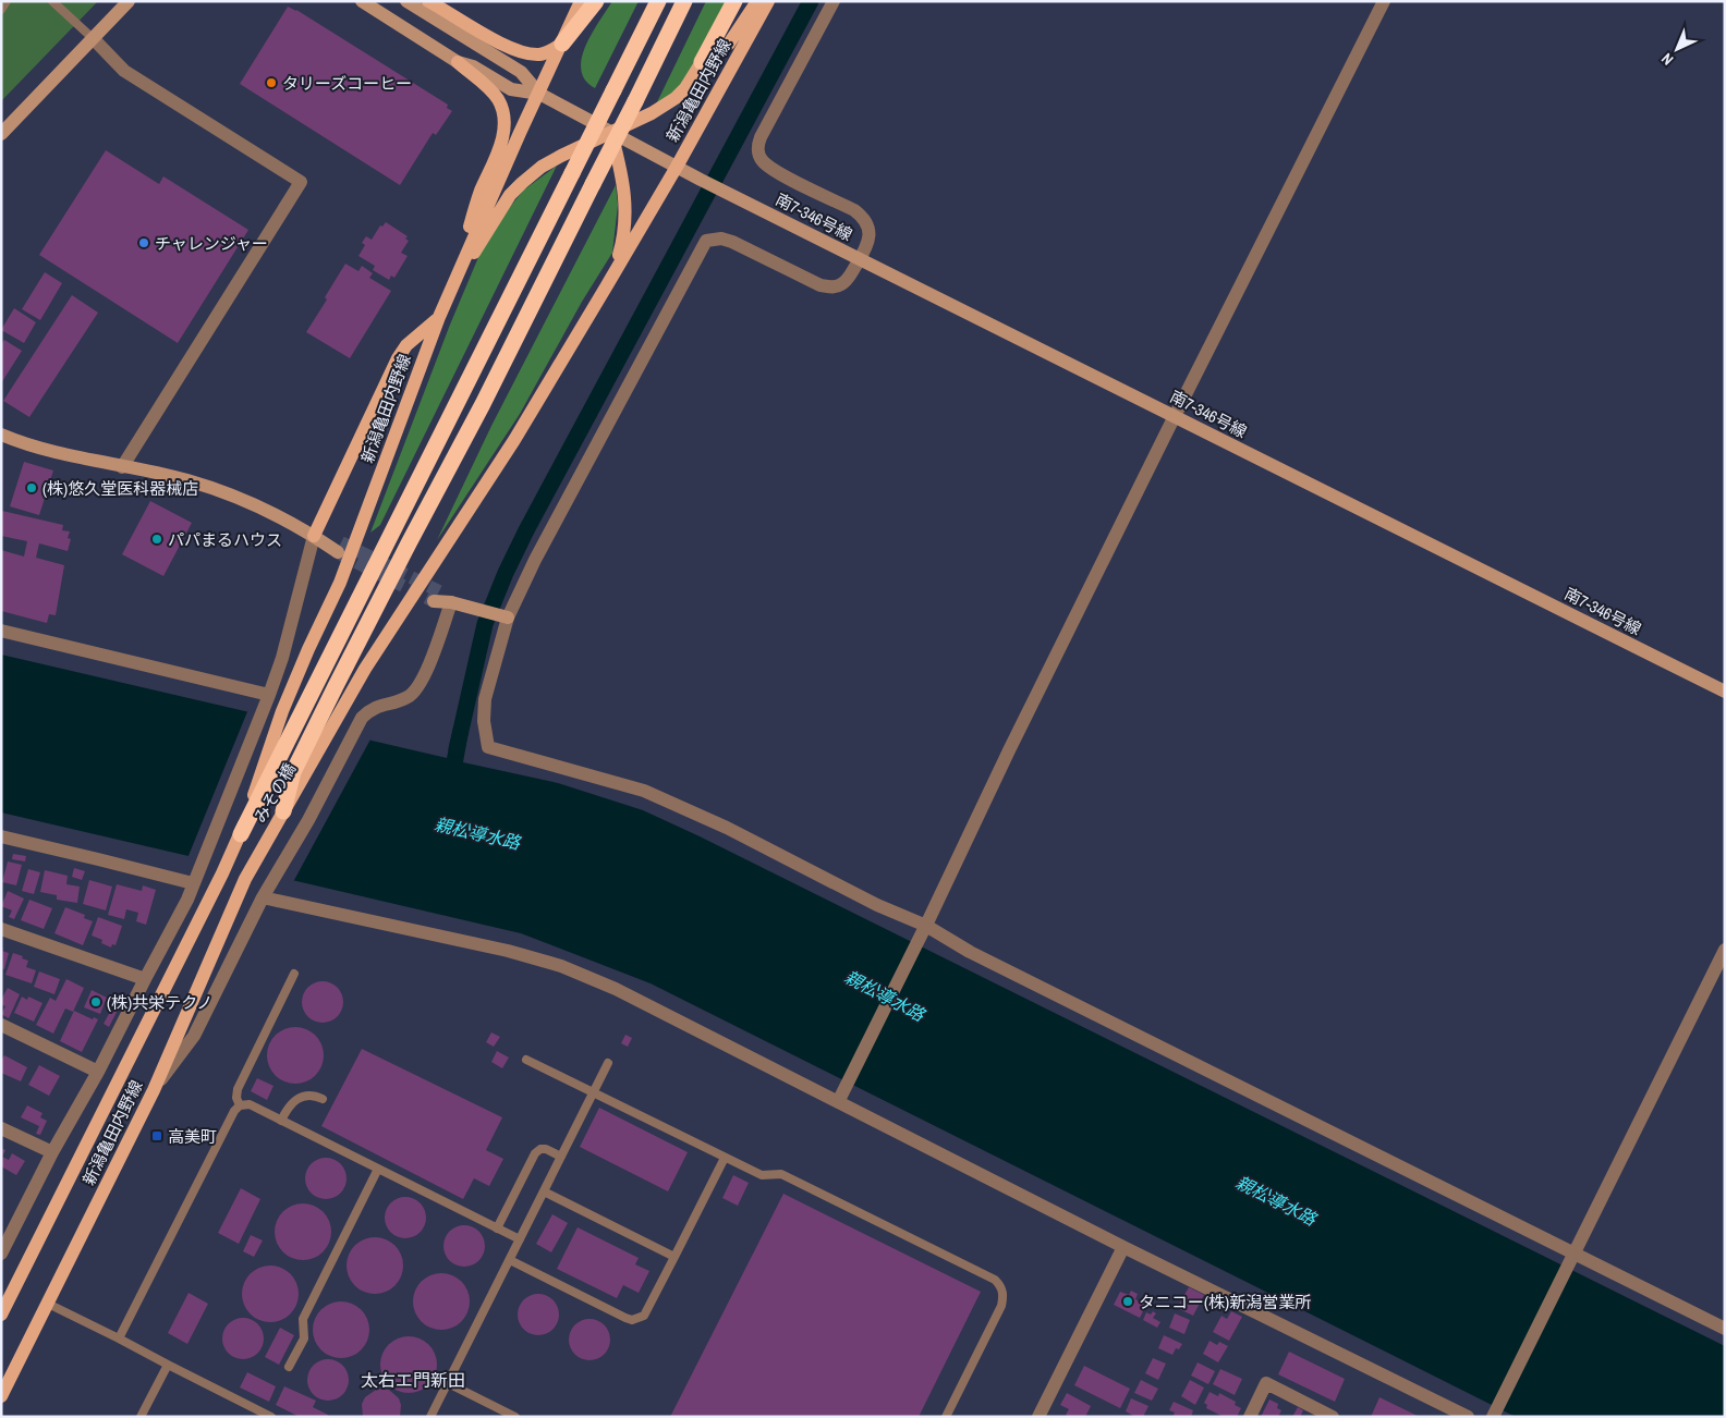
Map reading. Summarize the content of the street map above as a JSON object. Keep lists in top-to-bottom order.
{
  "streets": {
    "main road": ["新潟亀田内野線", "みその橋"],
    "street": ["南7-346号線"]
  },
  "crossings": [
    ["新潟亀田内野線", "南7-346号線"],
    ["新潟亀田内野線", "みその橋"]
  ],
  "districts": ["太右エ門新田"],
  "water": ["親松導水路"],
  "places": {
    "other": [
      "タリーズコーヒー",
      "チャレンジャー",
      "(株)悠久堂医科器械店",
      "パパまるハウス",
      "(株)共栄テクノ",
      "タニコー(株)新潟営業所"
    ],
    "transit": ["高美町"]
  },
  "north": "bottom left"
}
